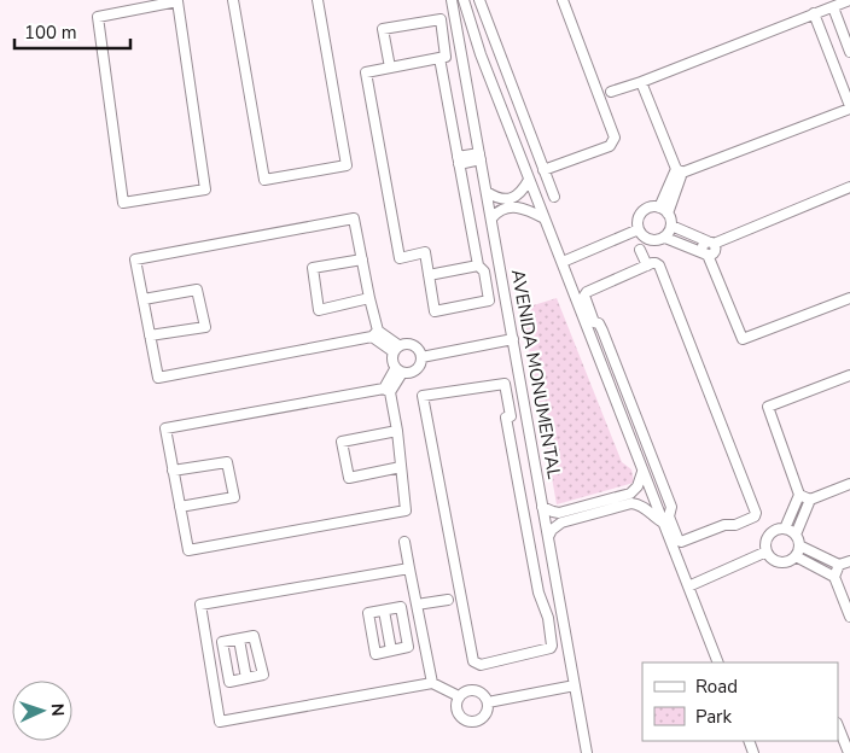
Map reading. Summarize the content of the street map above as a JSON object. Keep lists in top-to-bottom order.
{
  "streets": {
    "street": ["AVENIDA MONUMENTAL"]
  },
  "legend": ["Road", "Park"],
  "scale_bar": "100 m",
  "north": "right"
}
